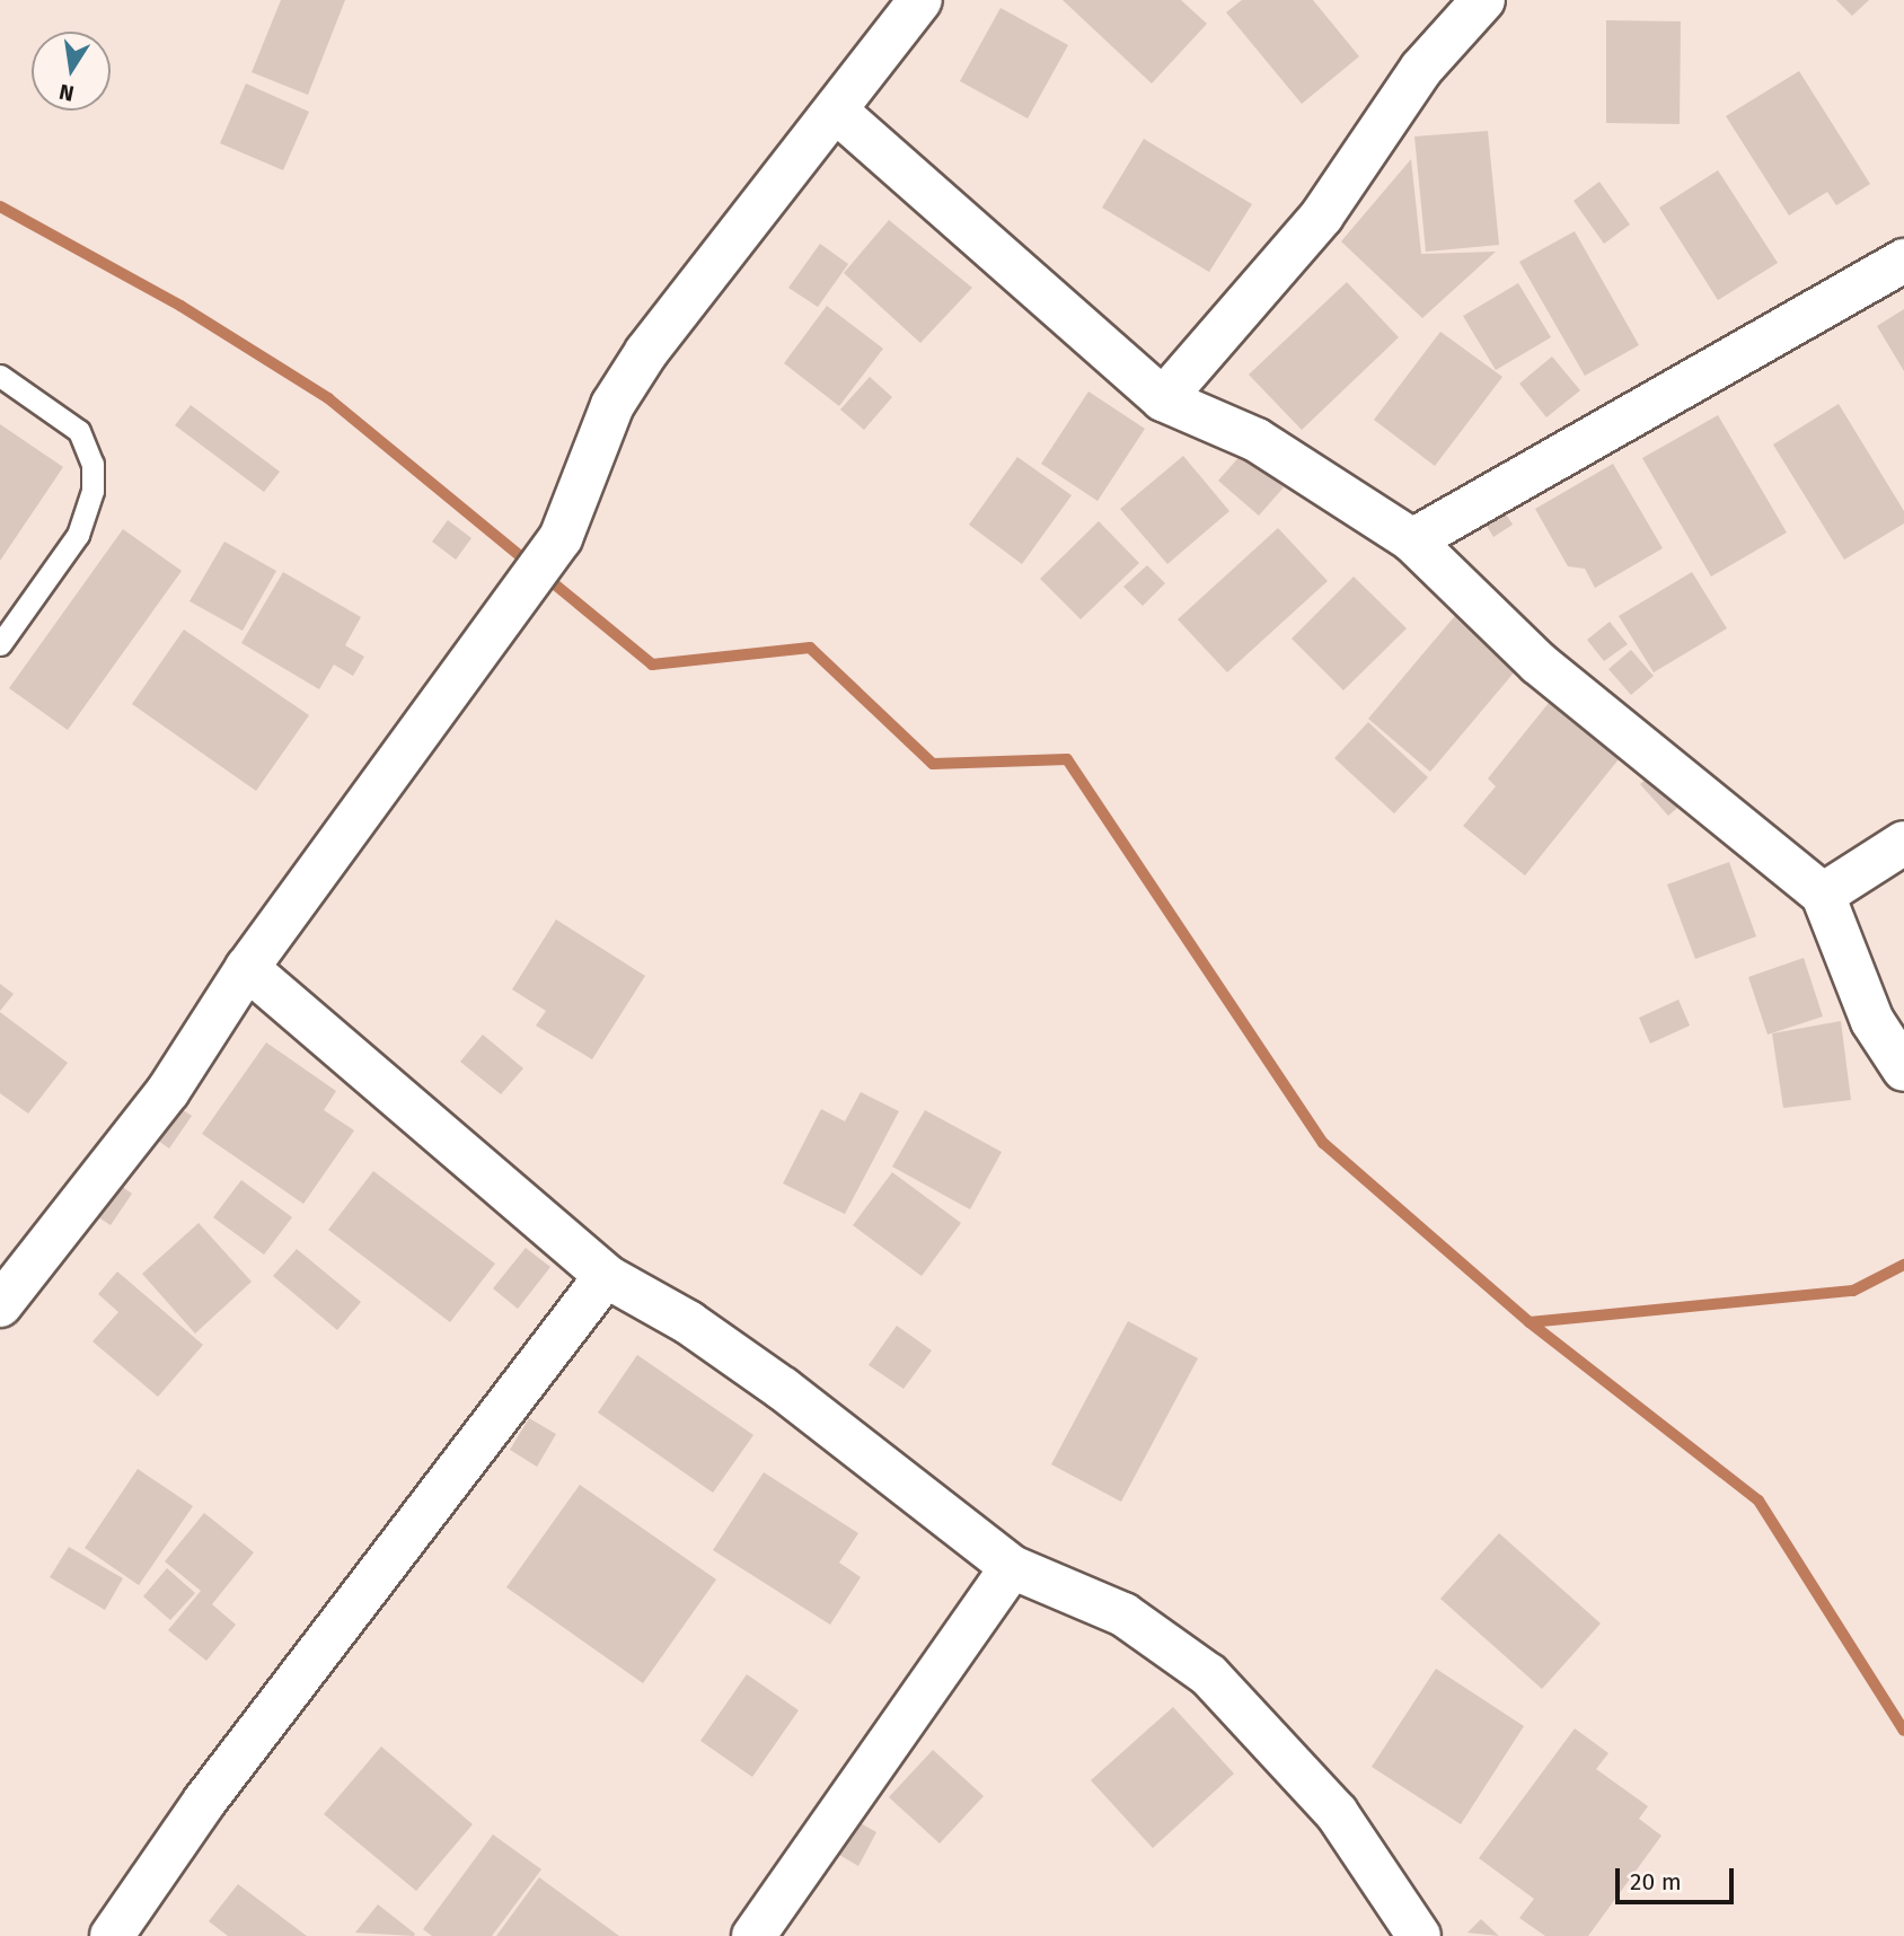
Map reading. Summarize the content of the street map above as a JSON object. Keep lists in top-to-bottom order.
{
  "scale_bar": "20 m",
  "north": "bottom"
}
